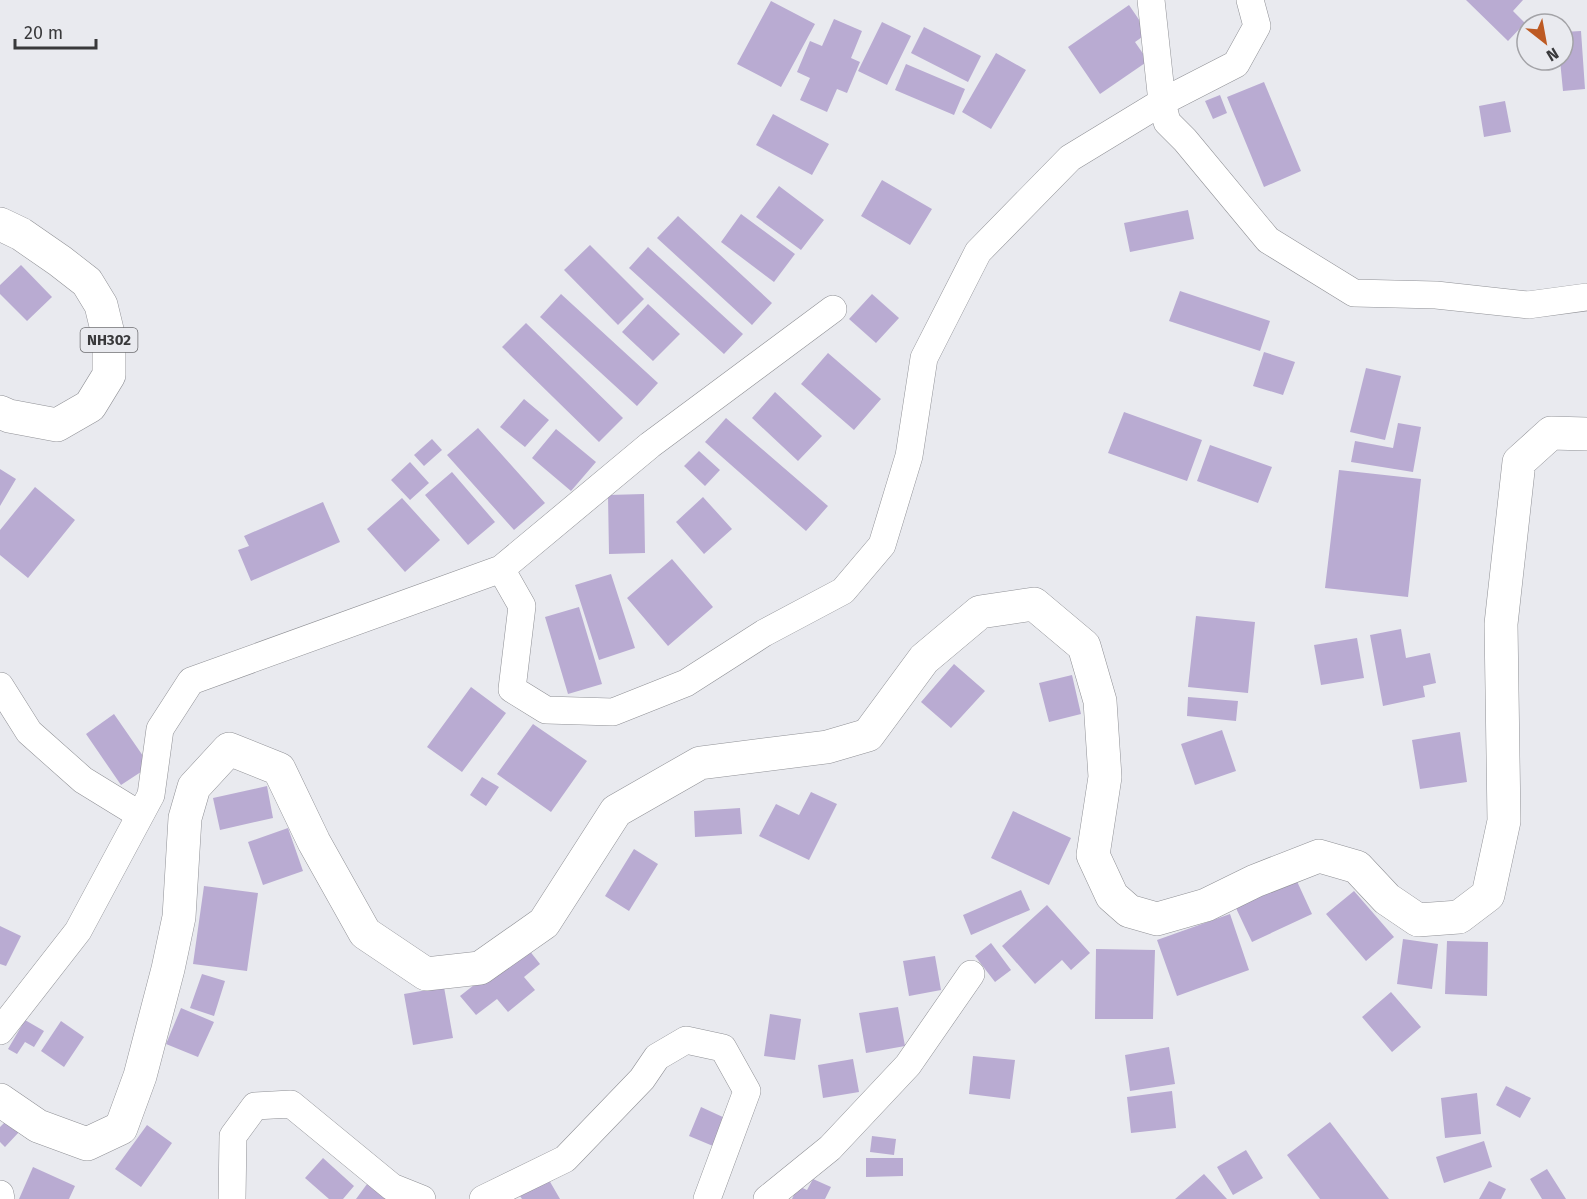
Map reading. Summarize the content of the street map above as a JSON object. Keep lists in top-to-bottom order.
{
  "streets": {
    "main road": ["NH302"]
  },
  "scale_bar": "20 m",
  "north": "bottom right"
}
